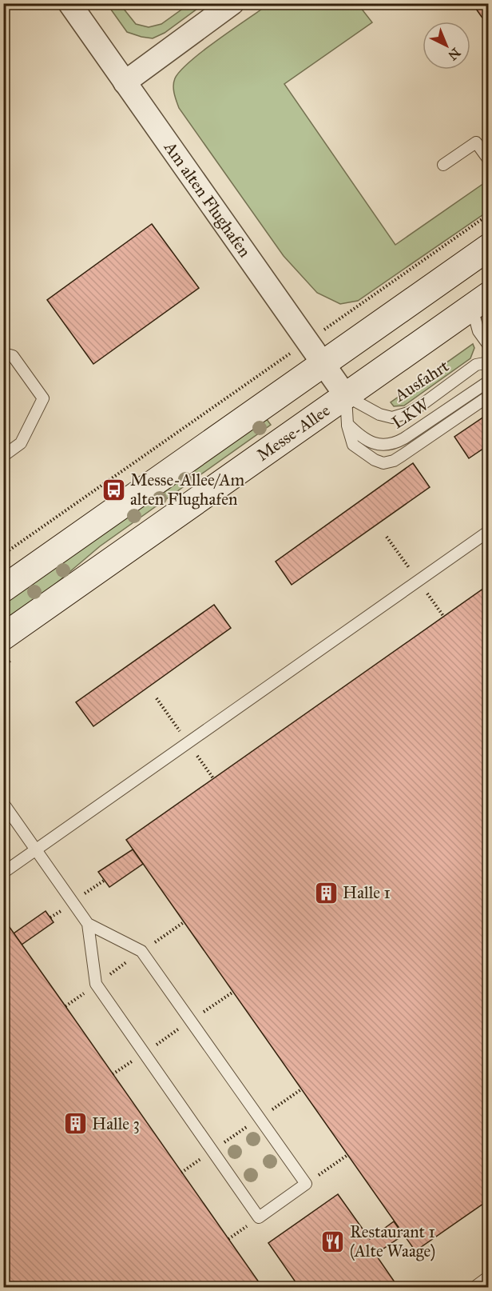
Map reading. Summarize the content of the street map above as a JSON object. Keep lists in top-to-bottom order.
{
  "streets": {
    "main road": ["Messe-Allee"],
    "street": ["Am alten Flughafen"],
    "lane": ["Ausfahrt", "LKW"]
  },
  "crossings": [
    ["Am alten Flughafen", "Ausfahrt"],
    ["Am alten Flughafen", "Messe-Allee"],
    ["Ausfahrt", "Messe-Allee"]
  ],
  "places": {
    "bus stop": ["Messe-Allee/Am alten Flughafen"],
    "building": ["Halle 1", "Halle 3"],
    "restaurant": ["Restaurant 1 (Alte Waage)"]
  },
  "north": "bottom right"
}
